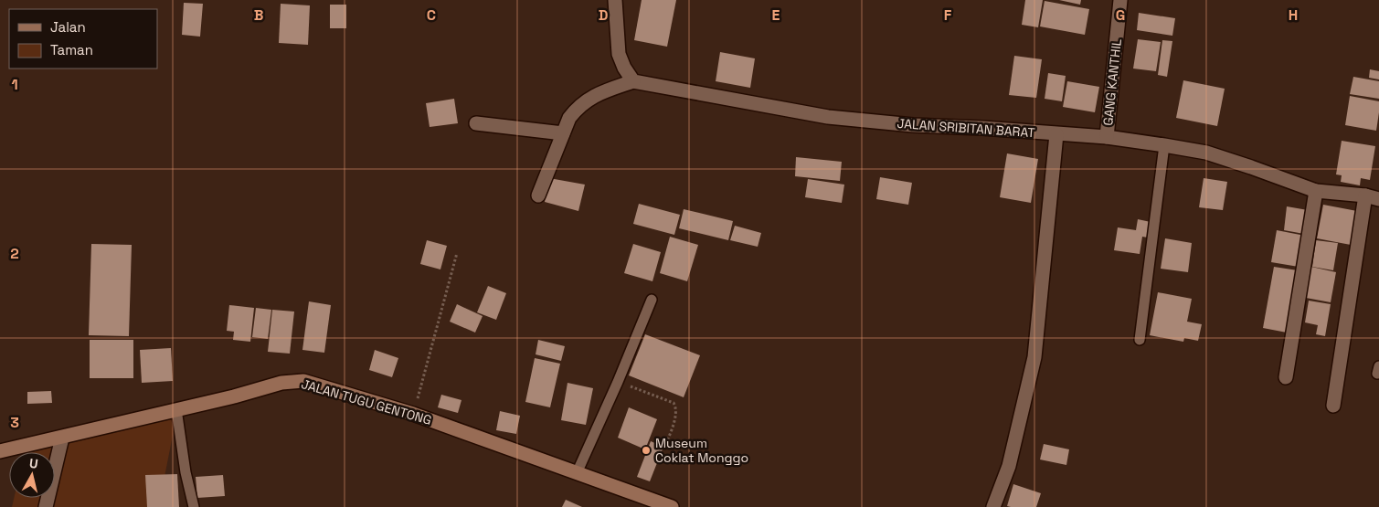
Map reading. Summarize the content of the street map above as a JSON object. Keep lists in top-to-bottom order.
{
  "streets": {
    "main road": ["JALAN TUGU GENTONG"],
    "street": ["GANG KANTHIL", "JALAN SRIBITAN BARAT"]
  },
  "crossings": [
    ["GANG KANTHIL", "JALAN SRIBITAN BARAT"]
  ],
  "places": ["Museum Coklat Monggo"],
  "legend": ["Jalan", "Taman"],
  "north": "top",
  "grid": {
    "columns": [
      "B",
      "C",
      "D",
      "E",
      "F",
      "G",
      "H"
    ],
    "rows": ["1", "2", "3"]
  }
}
